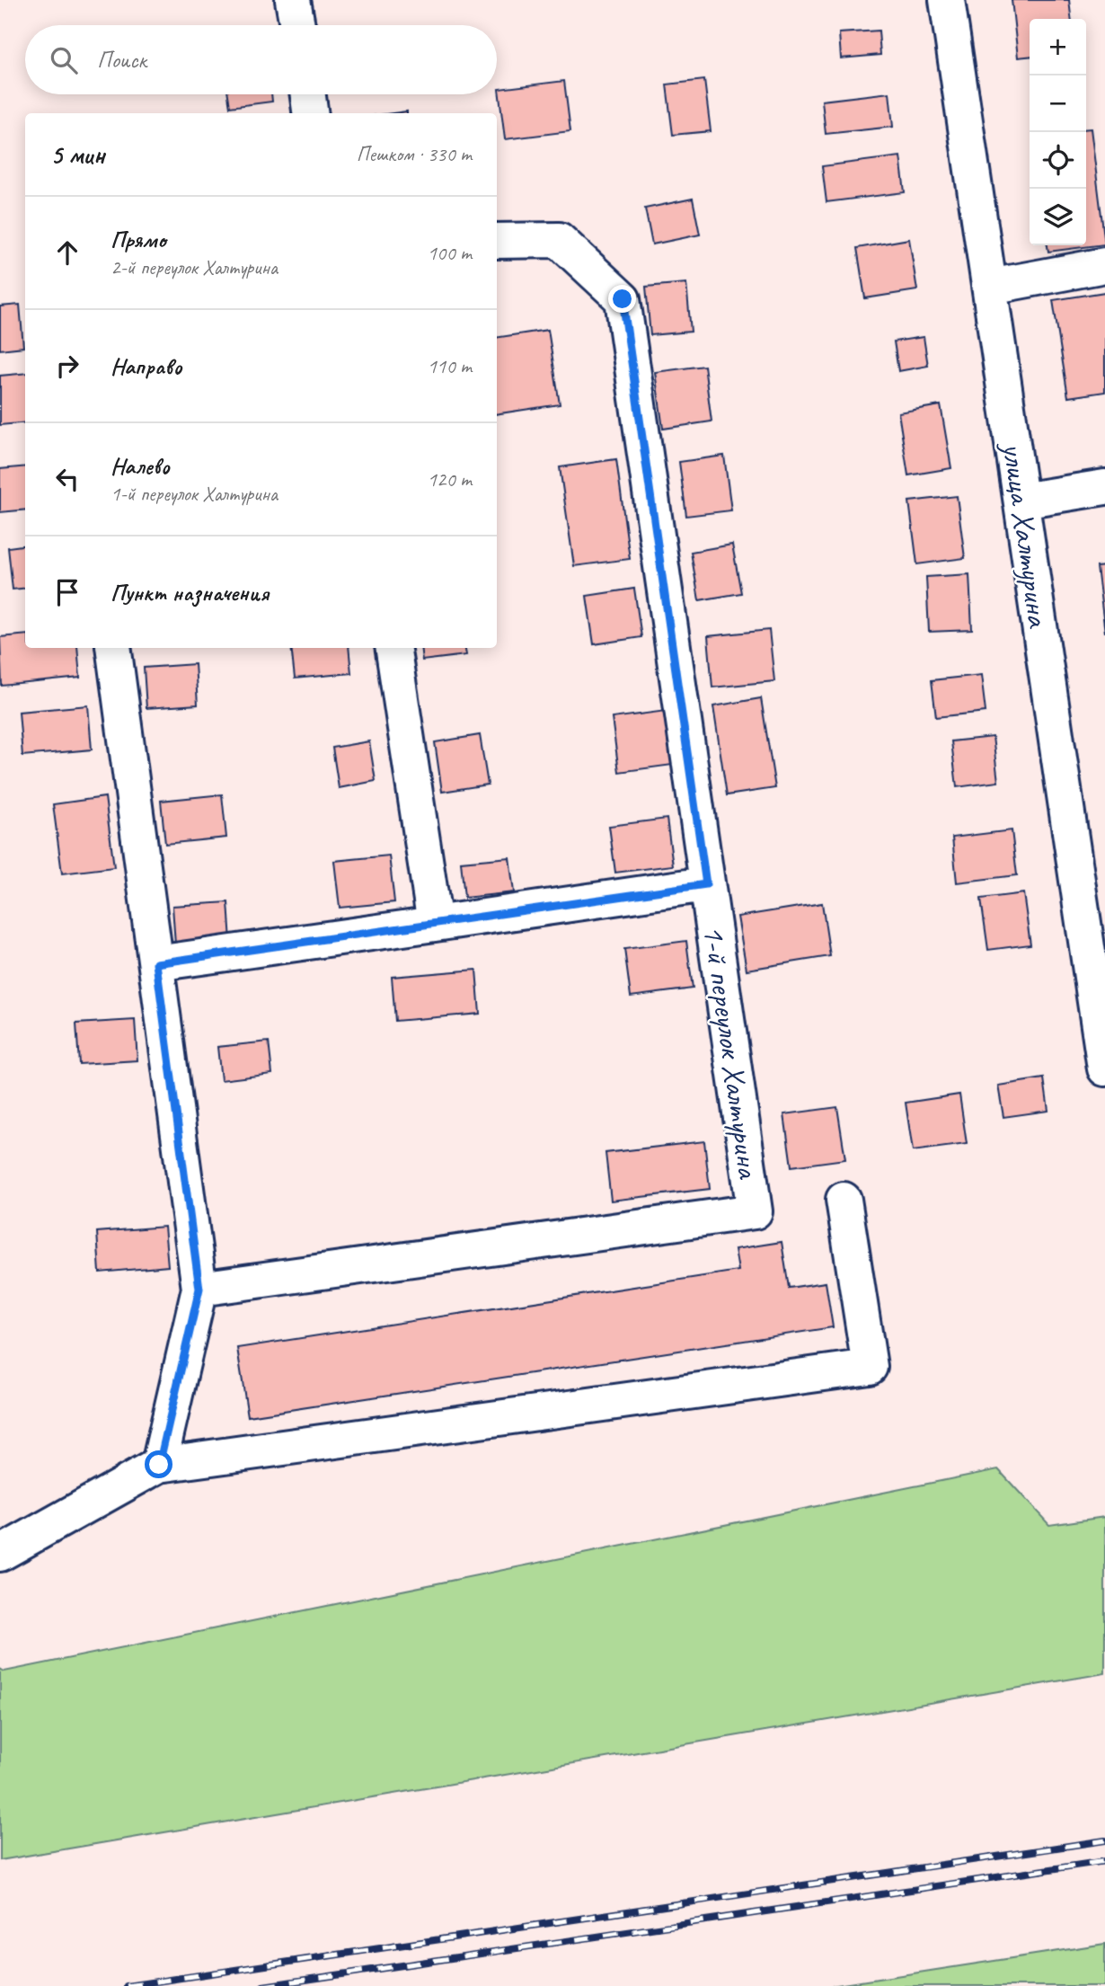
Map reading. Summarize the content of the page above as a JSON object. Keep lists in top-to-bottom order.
{
  "streets": {
    "street": ["улица Халтурина", "1-й переулок Халтурина"]
  },
  "page": {
    "map_buttons": ["+", "−"],
    "search": "Поиск",
    "heading": ["5 мин", "Пешком · 330 m"],
    "list": [
      ["Прямо", "2-й переулок Халтурина", "100 m"],
      ["Направо", "110 m"],
      ["Налево", "1-й переулок Халтурина", "120 m"],
      "Пункт назначения"
    ]
  }
}
